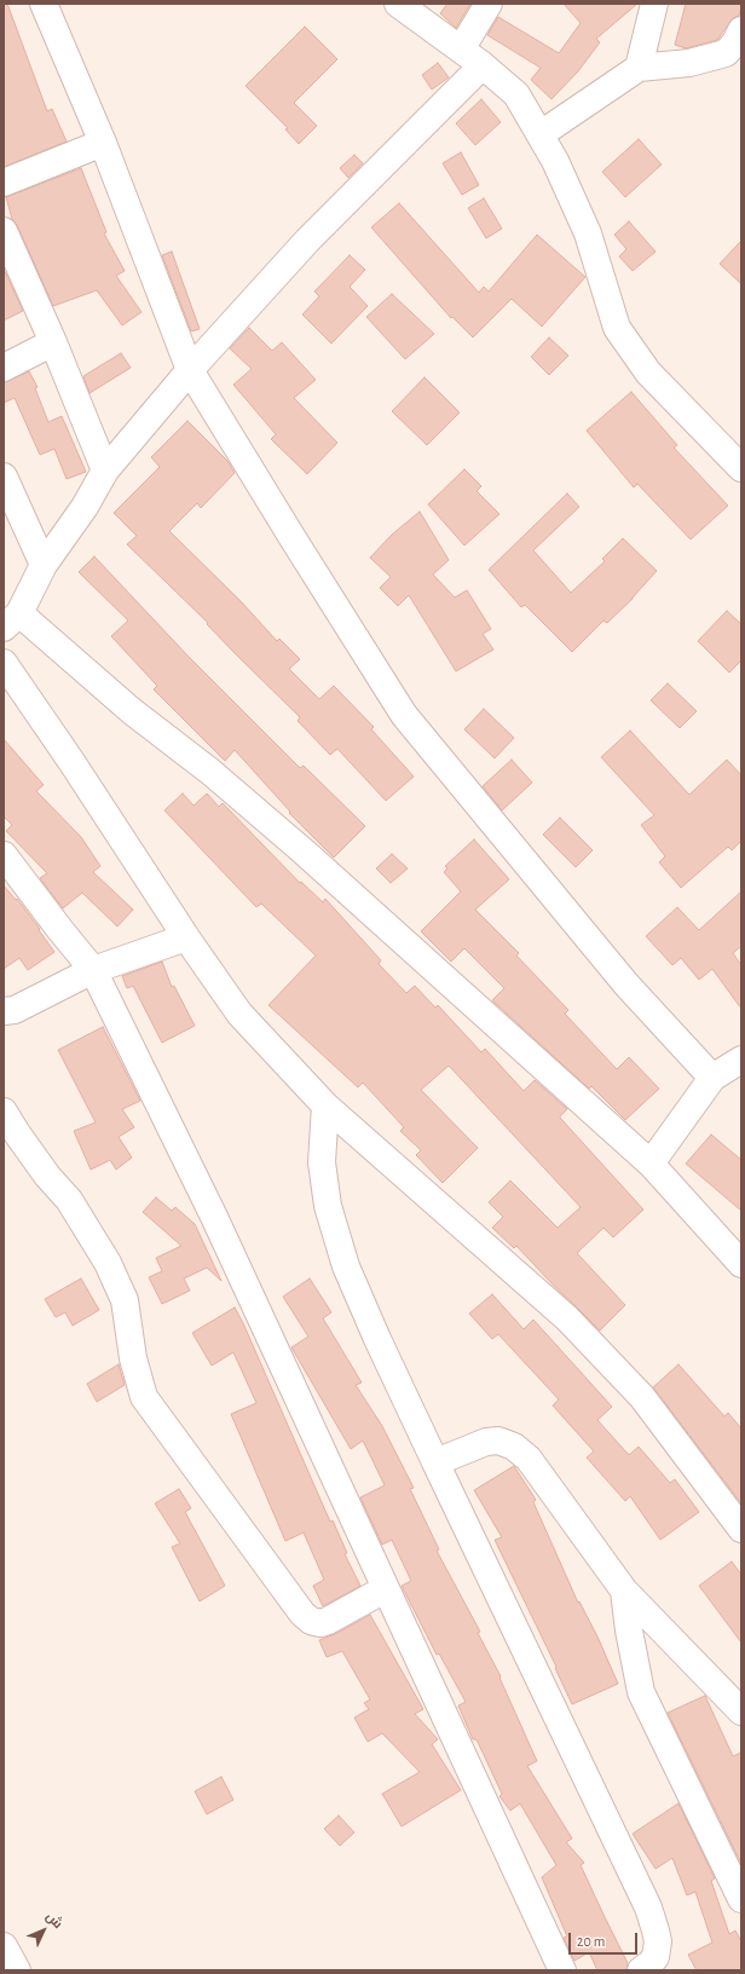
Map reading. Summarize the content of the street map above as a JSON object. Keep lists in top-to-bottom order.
{
  "scale_bar": "20 m",
  "north": "top right"
}
